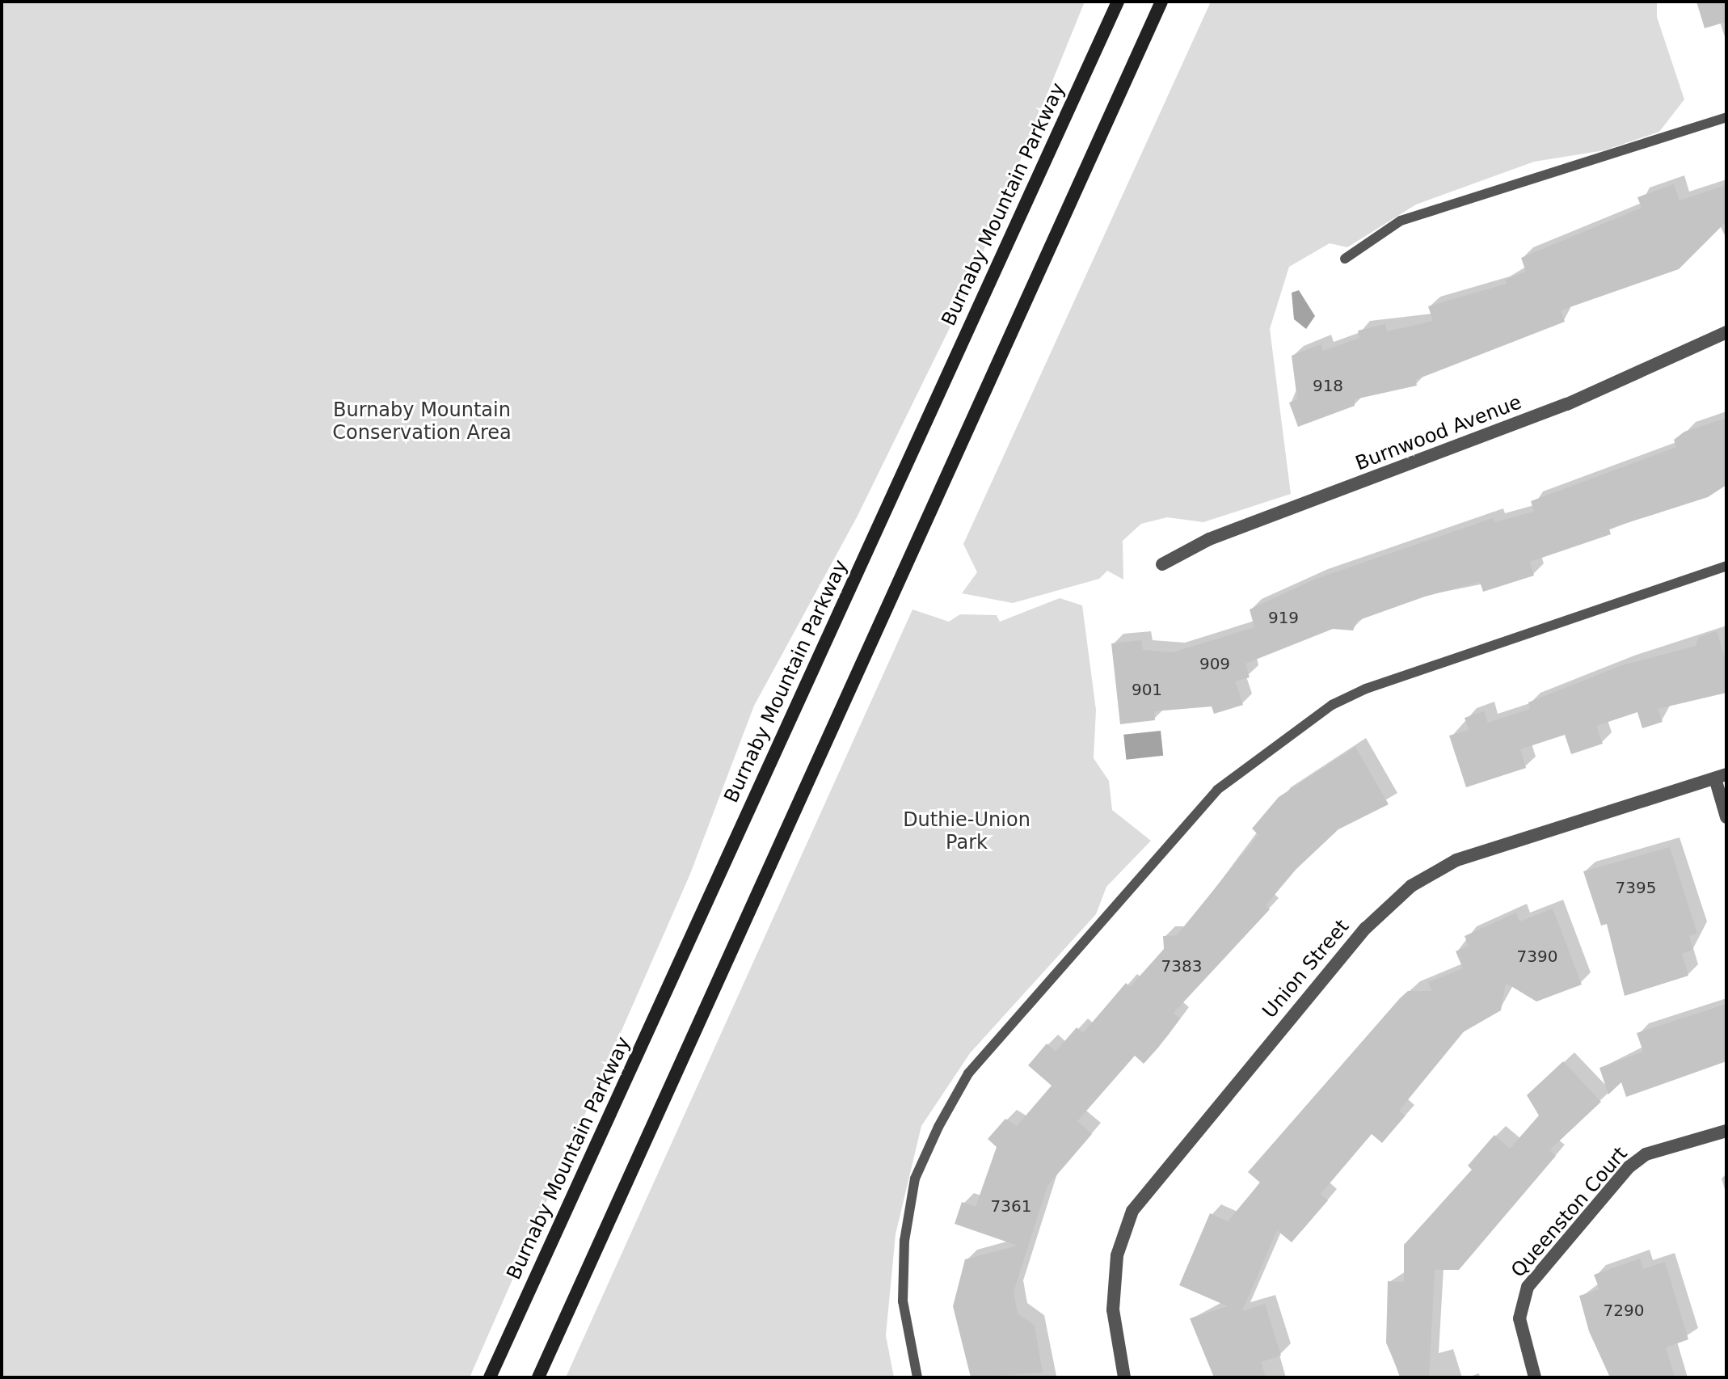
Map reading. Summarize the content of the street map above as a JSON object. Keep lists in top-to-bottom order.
{
  "streets": {
    "main road": ["Burnaby Mountain Parkway"],
    "street": ["Burnwood Avenue", "Union Street", "Queenston Court"]
  },
  "parks": ["Burnaby Mountain Conservation Area", "Duthie-Union Park"],
  "house_numbers": [
    "918",
    "919",
    "909",
    "901",
    "7395",
    "7390",
    "7383",
    "7361",
    "7290"
  ]
}
